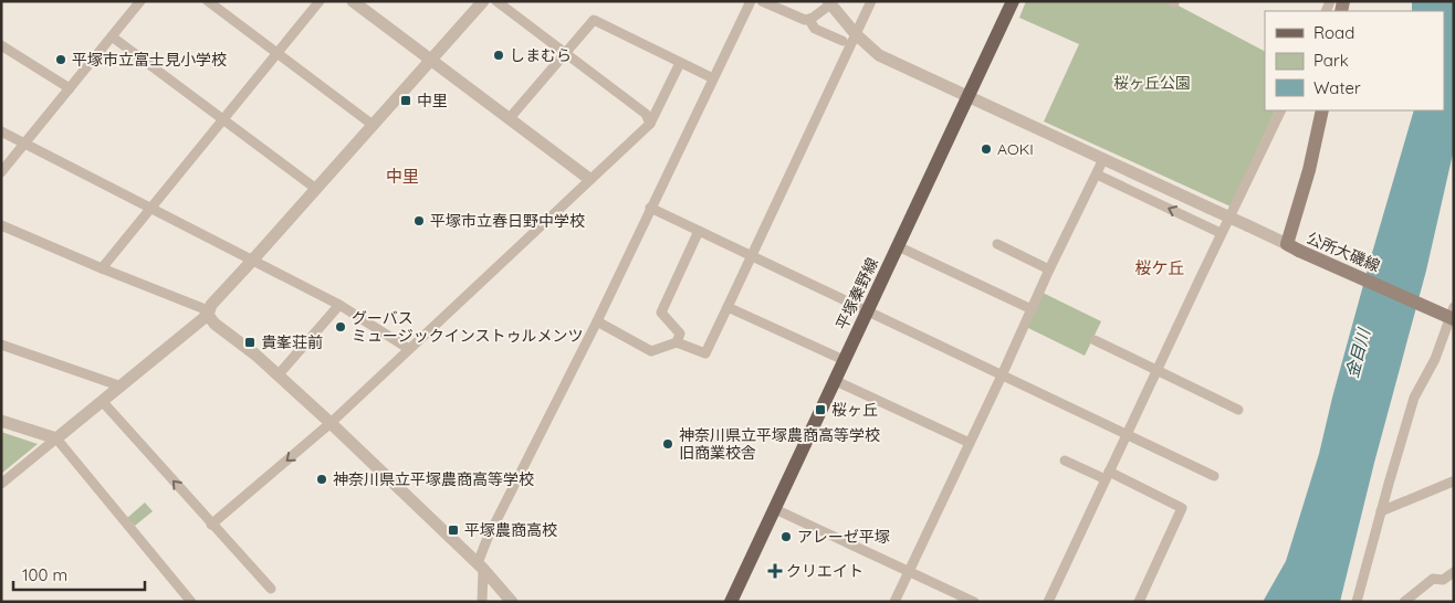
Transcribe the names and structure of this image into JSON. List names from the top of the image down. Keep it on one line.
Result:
{"streets":{"main road":["公所大磯線","平塚秦野線"]},"districts":["中里","桜ケ丘"],"water":["金目川"],"parks":["桜ヶ丘公園"],"places":{"other":["しまむら","平塚市立富士見小学校","AOKI","平塚市立春日野中学校","グーバス ミュージックインストゥルメンツ","神奈川県立平塚農商高等学校 旧商業校舎","神奈川県立平塚農商高等学校","アレーゼ平塚"],"transit":["中里","貴峯荘前","桜ヶ丘","平塚農商高校"],"health":["クリエイト"]},"legend":["Road","Park","Water"],"scale_bar":"100 m"}
